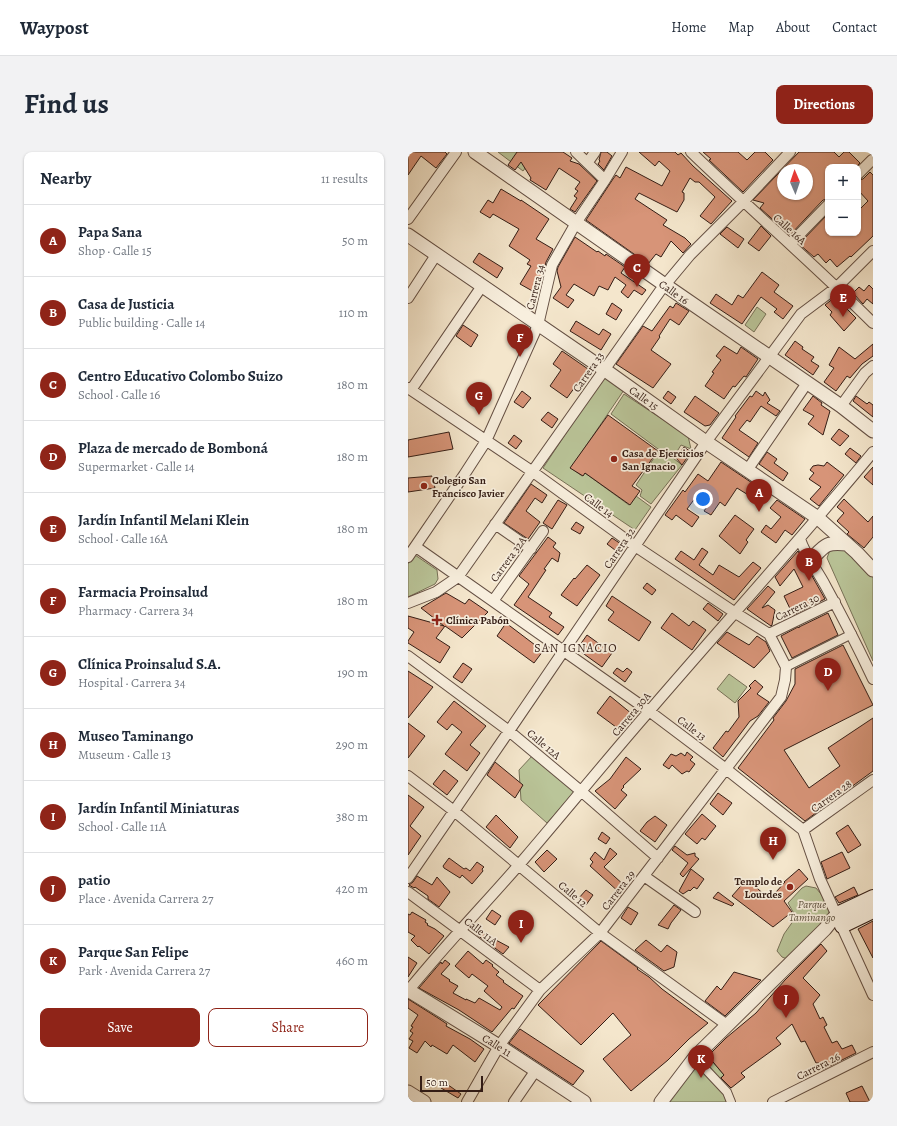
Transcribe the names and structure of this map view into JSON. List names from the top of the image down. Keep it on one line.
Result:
{"streets":{"street":["Calle 16A","Carrera 34","Calle 16","Carrera 33","Calle 15","Calle 14","Carrera 32","Carrera 32A","Carrera 30","Carrera 30A","Calle 13","Calle 12A","Carrera 28","Carrera 29","Calle 12","Calle 11A","Calle 11","Carrera 26"]},"crossings":[["Calle 16A","Carrera 33"],["Calle 16A","Carrera 32"],["Carrera 34","Calle 16"],["Carrera 34","Calle 15"],["Carrera 34","Calle 14"],["Carrera 34","Calle 13"],["Calle 16","Carrera 33"],["Calle 16","Carrera 32"],["Carrera 33","Calle 15"],["Carrera 33","Calle 14"],["Carrera 33","Calle 13"],["Calle 15","Carrera 32"],["Calle 15","Carrera 30A"],["Calle 14","Carrera 32"],["Calle 14","Carrera 30"],["Calle 14","Carrera 30A"],["Carrera 32","Calle 13"],["Carrera 32","Calle 12A"],["Carrera 32","Calle 12"],["Carrera 32A","Calle 13"],["Carrera 30A","Calle 13"],["Carrera 30A","Calle 12A"],["Carrera 30A","Calle 12"],["Carrera 30A","Calle 11A"],["Carrera 30A","Calle 11"],["Calle 13","Carrera 28"],["Calle 13","Carrera 29"],["Calle 12A","Carrera 29"],["Carrera 29","Calle 12"],["Carrera 29","Calle 11A"],["Carrera 29","Calle 11"]],"districts":["SAN IGNACIO"],"parks":["Parque Taminango"],"places":{"other":["Casa de Ejercicios San Ignacio","Colegio San Francisco Javier","Templo de Lourdes"],"health":["Clínica Pabón"]},"scale_bar":"50 m","north":"top","page":{"header":"Waypost","nav":["Home","Map","About","Contact"],"title":"Find us","buttons":["Directions",["Save","Share"]],"heading":["Nearby","11 results"],"map_buttons":["+","−"],"list":[{"mark":"A","name":"Papa Sana","note":"Shop · Calle 15","value":"50 m"},{"mark":"B","name":"Casa de Justicia","note":"Public building · Calle 14","value":"110 m"},{"mark":"C","name":"Centro Educativo Colombo Suizo","note":"School · Calle 16","value":"180 m"},{"mark":"D","name":"Plaza de mercado de Bomboná","note":"Supermarket · Calle 14","value":"180 m"},{"mark":"E","name":"Jardín Infantil Melani Klein","note":"School · Calle 16A","value":"180 m"},{"mark":"F","name":"Farmacia Proinsalud","note":"Pharmacy · Carrera 34","value":"180 m"},{"mark":"G","name":"Clínica Proinsalud S.A.","note":"Hospital · Carrera 34","value":"190 m"},{"mark":"H","name":"Museo Taminango","note":"Museum · Calle 13","value":"290 m"},{"mark":"I","name":"Jardín Infantil Miniaturas","note":"School · Calle 11A","value":"380 m"},{"mark":"J","name":"patio","note":"Place · Avenida Carrera 27","value":"420 m"},{"mark":"K","name":"Parque San Felipe","note":"Park · Avenida Carrera 27","value":"460 m"}],"pins":["C","E","F","G","A","B","D","H","I","J","K"],"scale":"50 m"}}
